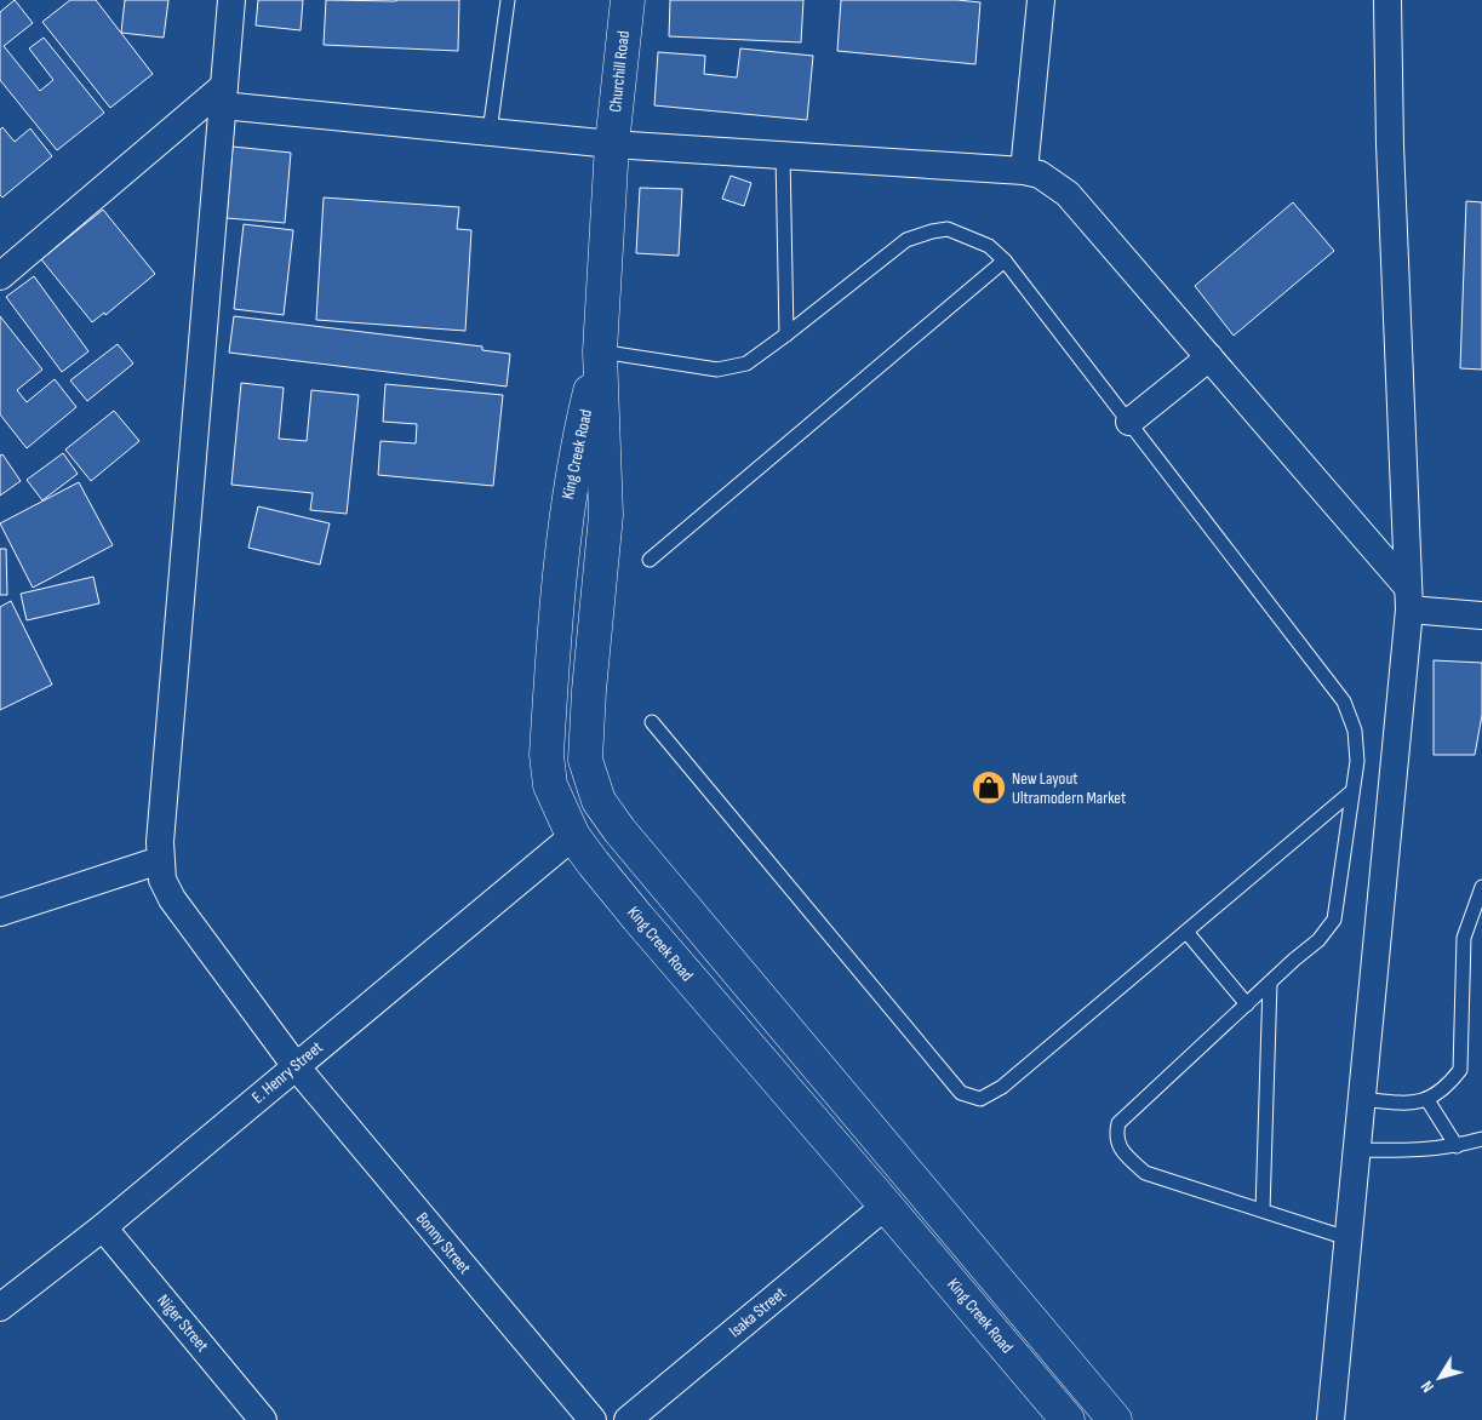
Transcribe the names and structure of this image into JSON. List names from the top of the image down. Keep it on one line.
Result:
{"streets":{"street":["Churchill Road","King Creek Road","E. Henry Street","Bonny Street","Isaka Street","Niger Street"]},"crossings":[["Churchill Road","King Creek Road"],["King Creek Road","E. Henry Street"],["King Creek Road","Isaka Street"],["E. Henry Street","Bonny Street"],["E. Henry Street","Niger Street"]],"places":{"shop":["New Layout Ultramodern Market"]},"north":"bottom left"}
